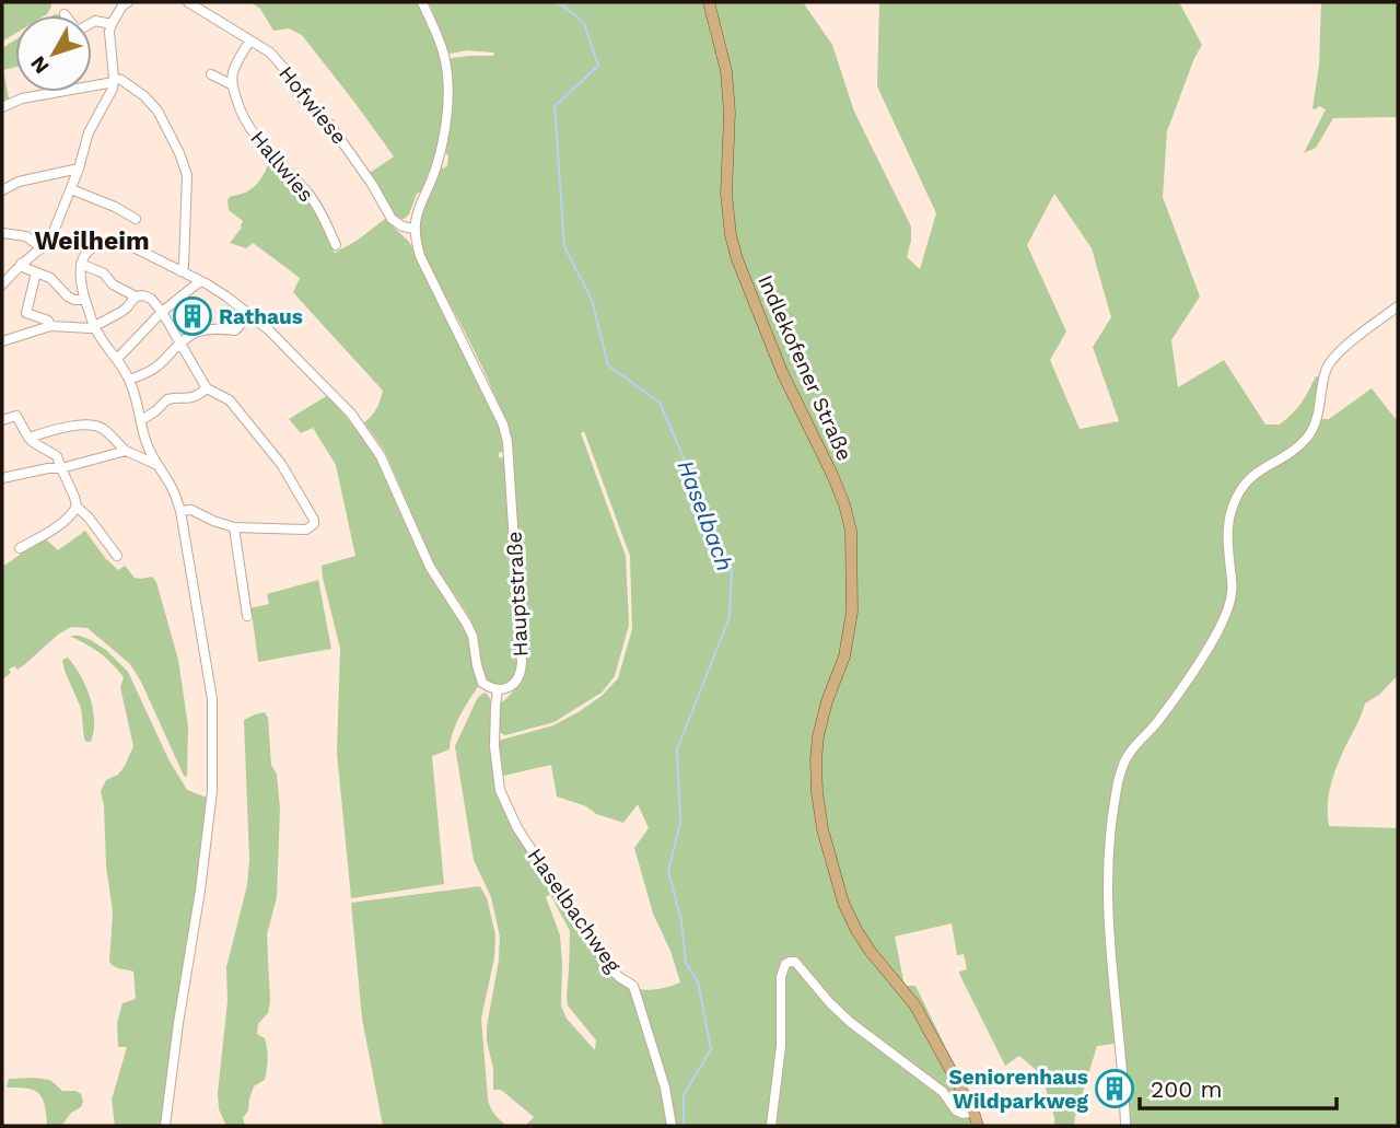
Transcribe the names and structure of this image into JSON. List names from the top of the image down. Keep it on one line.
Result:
{"streets":{"main road":["Indlekofener Straße"],"street":["Hofwiese","Hallwies","Hauptstraße","Haselbachweg"]},"crossings":[["Hofwiese","Hauptstraße"],["Hauptstraße","Haselbachweg"]],"districts":["Weilheim"],"water":["Haselbach"],"places":{"building":["Rathaus","Seniorenhaus Wildparkweg"]},"scale_bar":"200 m","north":"bottom left"}
